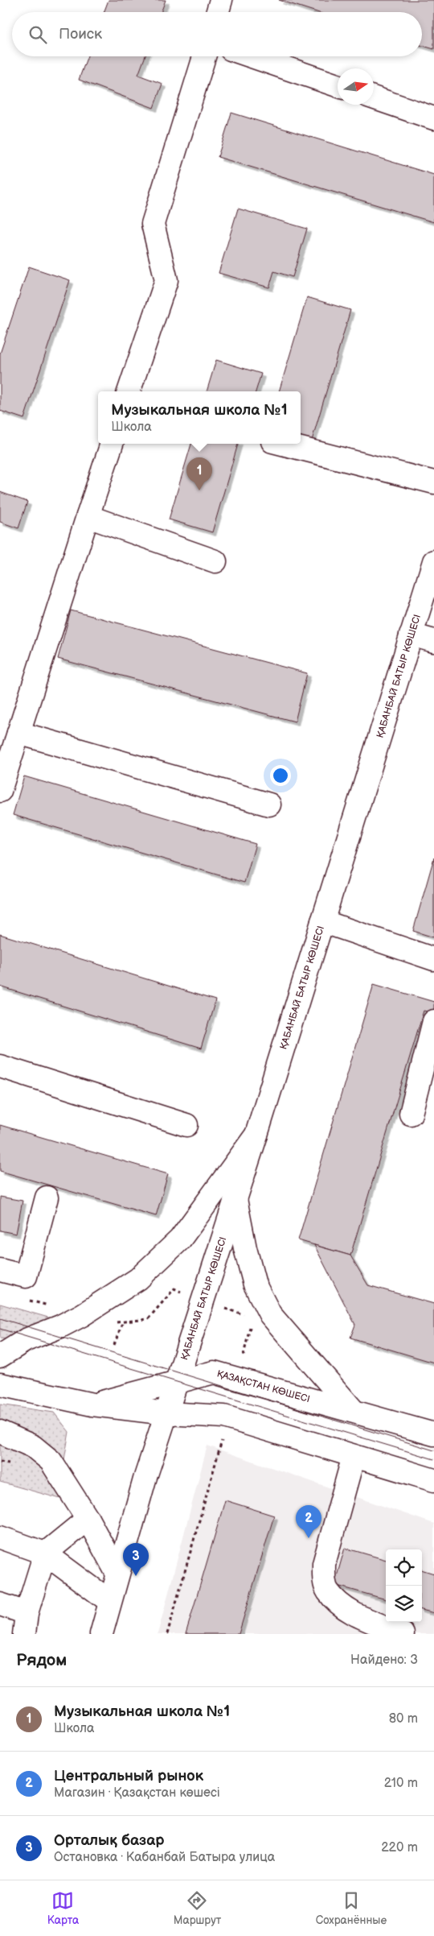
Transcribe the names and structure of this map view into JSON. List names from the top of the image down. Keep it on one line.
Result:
{"streets":{"main road":["ҚАБАНБАЙ БАТЫР КӨШЕСІ","ҚАЗАҚСТАН КӨШЕСІ"]},"crossings":[["ҚАБАНБАЙ БАТЫР КӨШЕСІ","ҚАЗАҚСТАН КӨШЕСІ"]],"north":"right","page":{"search":"Поиск","popup":["Музыкальная школа №1","Школа"],"pins":["1","2","3"],"heading":["Рядом","Найдено: 3"],"list":[{"mark":"1","name":"Музыкальная школа №1","note":"Школа","value":"80 m"},{"mark":"2","name":"Центральный рынок","note":"Магазин · Қазақстан көшесі","value":"210 m"},{"mark":"3","name":"Орталық базар","note":"Остановка · Кабанбай Батыра улица","value":"220 m"}],"nav":["Карта","Маршрут","Сохранённые"]}}
